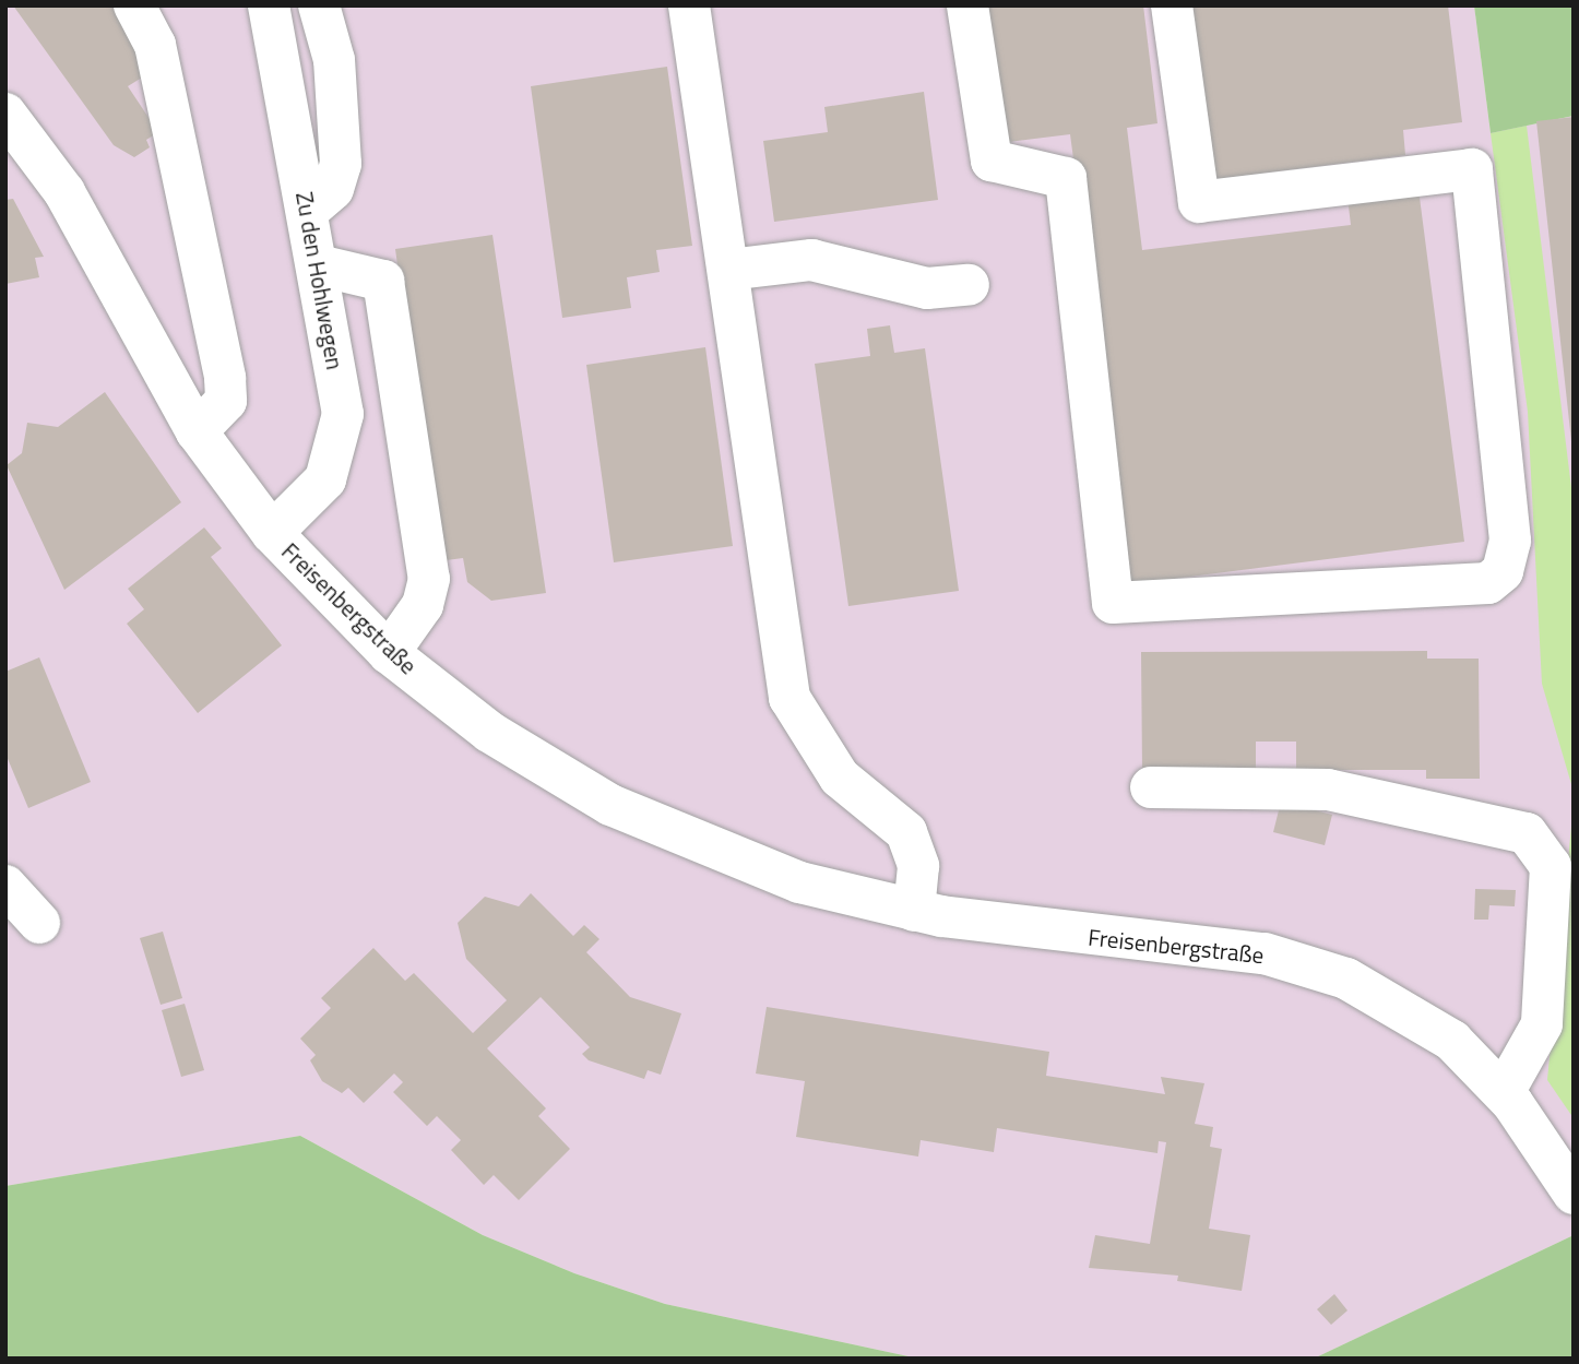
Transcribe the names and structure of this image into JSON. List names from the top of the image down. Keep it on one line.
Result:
{"streets":{"street":["Zu den Hohlwegen","Freisenbergstraße"]},"crossings":[["Zu den Hohlwegen","Freisenbergstraße"]]}
